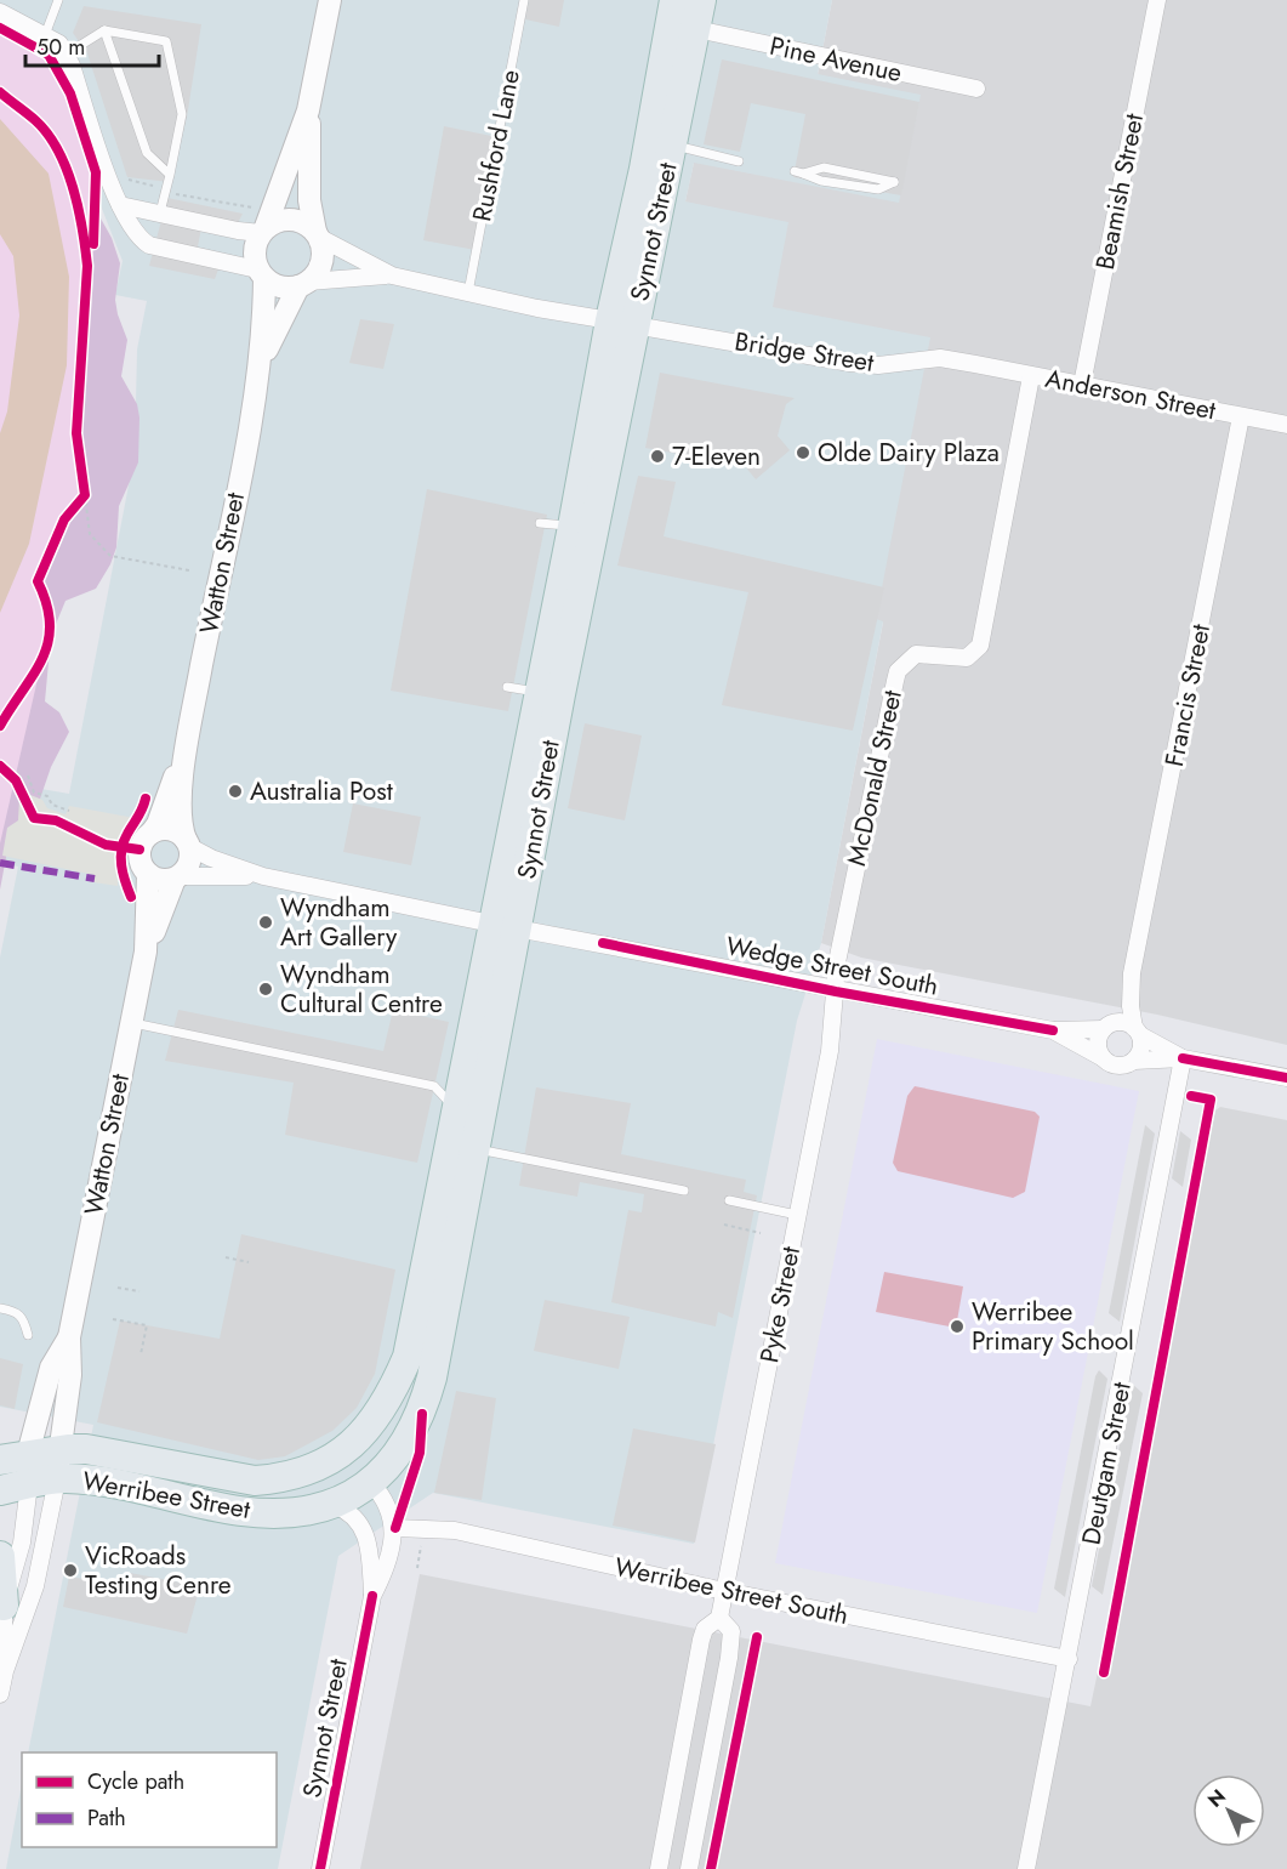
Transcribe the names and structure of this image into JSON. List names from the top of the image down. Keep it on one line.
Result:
{"streets":{"highway":["Synnot Street","Werribee Street"],"street":["Pine Avenue","Beamish Street","Bridge Street","Anderson Street","Watton Street","Francis Street","McDonald Street","Wedge Street South","Pyke Street","Deutgam Street","Werribee Street South"],"lane":["Rushford Lane"]},"crossings":[["Pine Avenue","Synnot Street"],["Rushford Lane","Bridge Street"],["Beamish Street","Anderson Street"],["Synnot Street","Bridge Street"],["Synnot Street","Wedge Street South"],["Synnot Street","Werribee Street"],["Synnot Street","Werribee Street South"],["Bridge Street","Anderson Street"],["Bridge Street","Watton Street"],["Anderson Street","Francis Street"],["Anderson Street","McDonald Street"],["Watton Street","Wedge Street South"],["Watton Street","Werribee Street"],["Francis Street","Wedge Street South"],["McDonald Street","Wedge Street South"],["McDonald Street","Pyke Street"],["Wedge Street South","Pyke Street"],["Pyke Street","Werribee Street South"],["Deutgam Street","Werribee Street South"]],"places":["Olde Dairy Plaza","7-Eleven","Australia Post","Wyndham Art Gallery","Wyndham Cultural Centre","Werribee Primary School","VicRoads Testing Cenre"],"legend":["Cycle path","Path"],"scale_bar":"50 m","north":"top left"}
